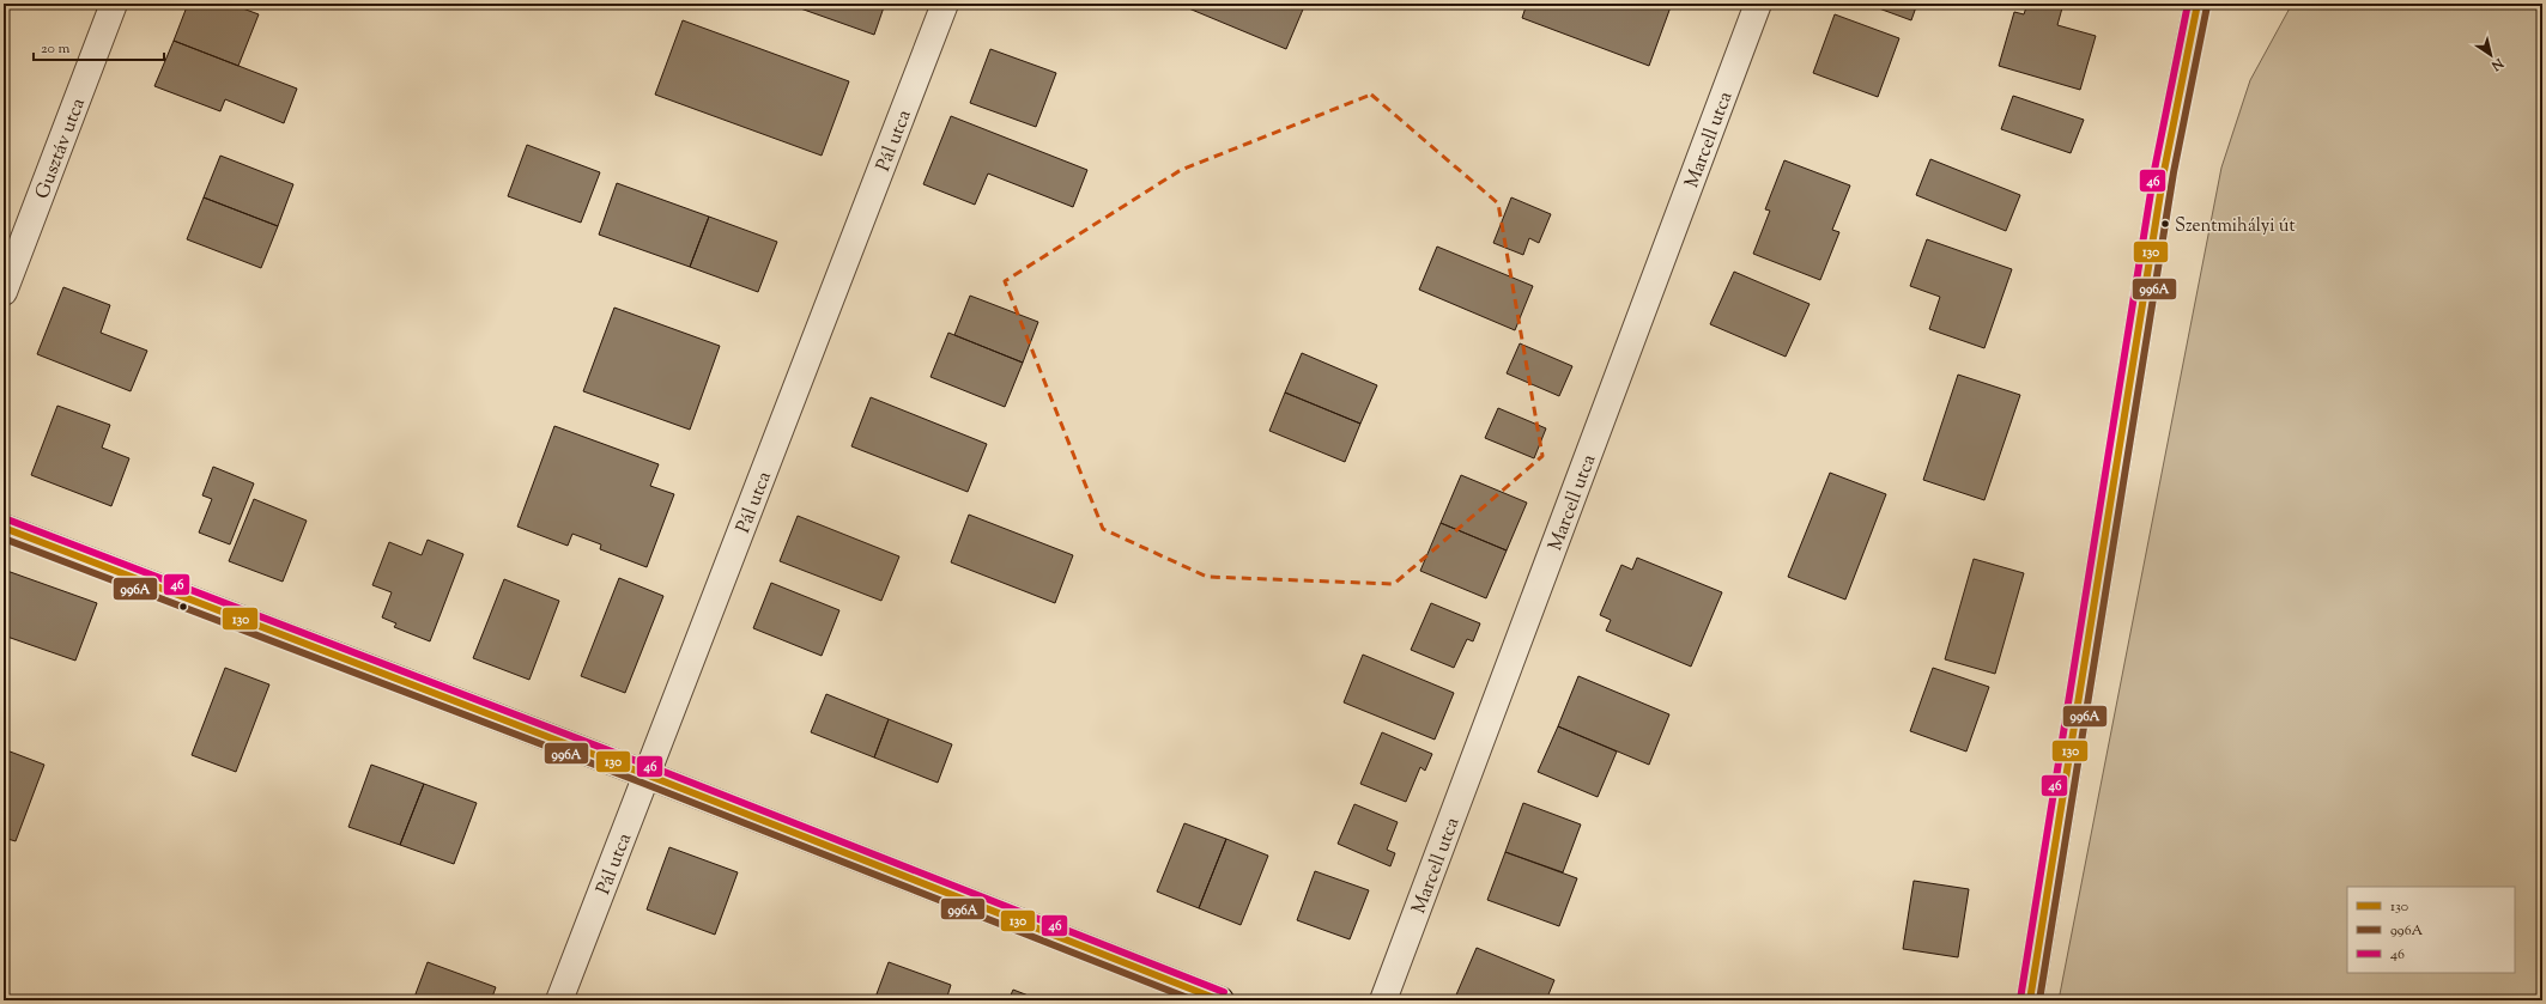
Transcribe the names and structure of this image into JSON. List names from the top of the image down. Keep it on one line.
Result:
{"streets":{"street":["Marcell utca","Pál utca","Gusztáv utca"]},"places":["Szentmihályi út"],"lines":["transit line 130","transit line 46","transit line 996A"],"legend":["130","996A","46"],"scale_bar":"20 m","north":"bottom right"}
